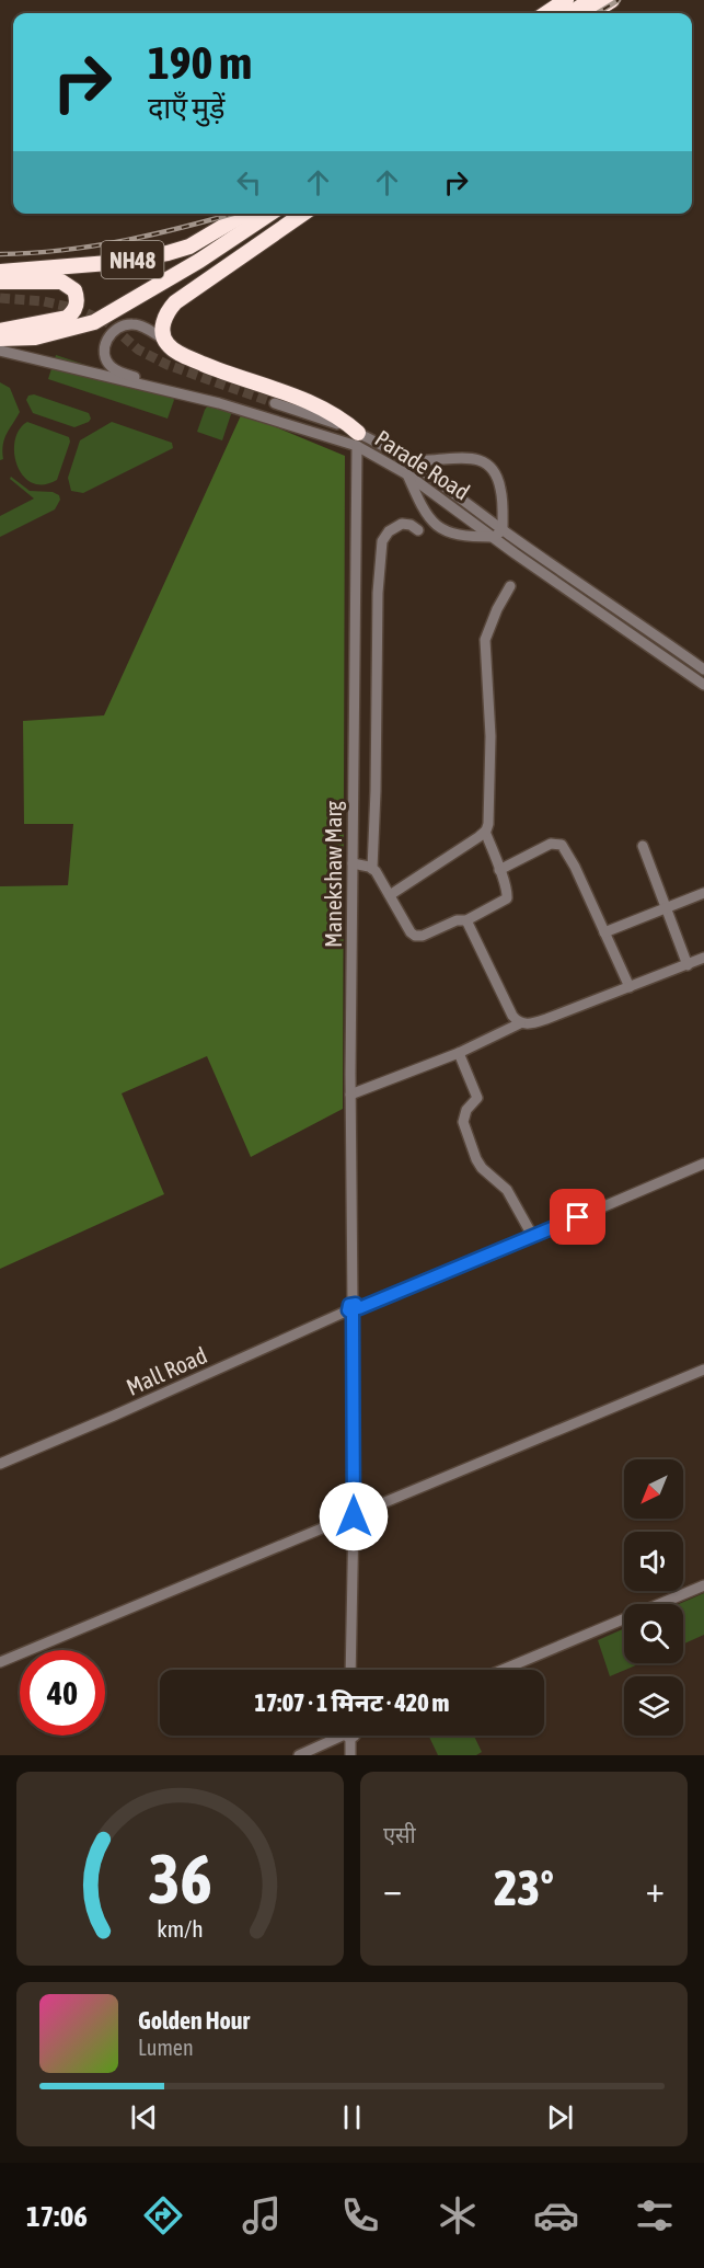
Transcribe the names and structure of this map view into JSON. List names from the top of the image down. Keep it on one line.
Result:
{"streets":{"highway":["NH48"],"street":["Parade Road","Manekshaw Marg","Mall Road"]},"crossings":[["Parade Road","Manekshaw Marg"],["Manekshaw Marg","Mall Road"]],"north":"bottom left","page":{"turn":["190 m","दाएँ मुड़ें"],"limit":"40","trip":"17:07 · 1 मिनट · 420 m","tile":"एसी","heat":["−","23°","+"],"song":["Golden Hour","Lumen"],"tabs":"17:06","gauge":["36","km/h"]}}
